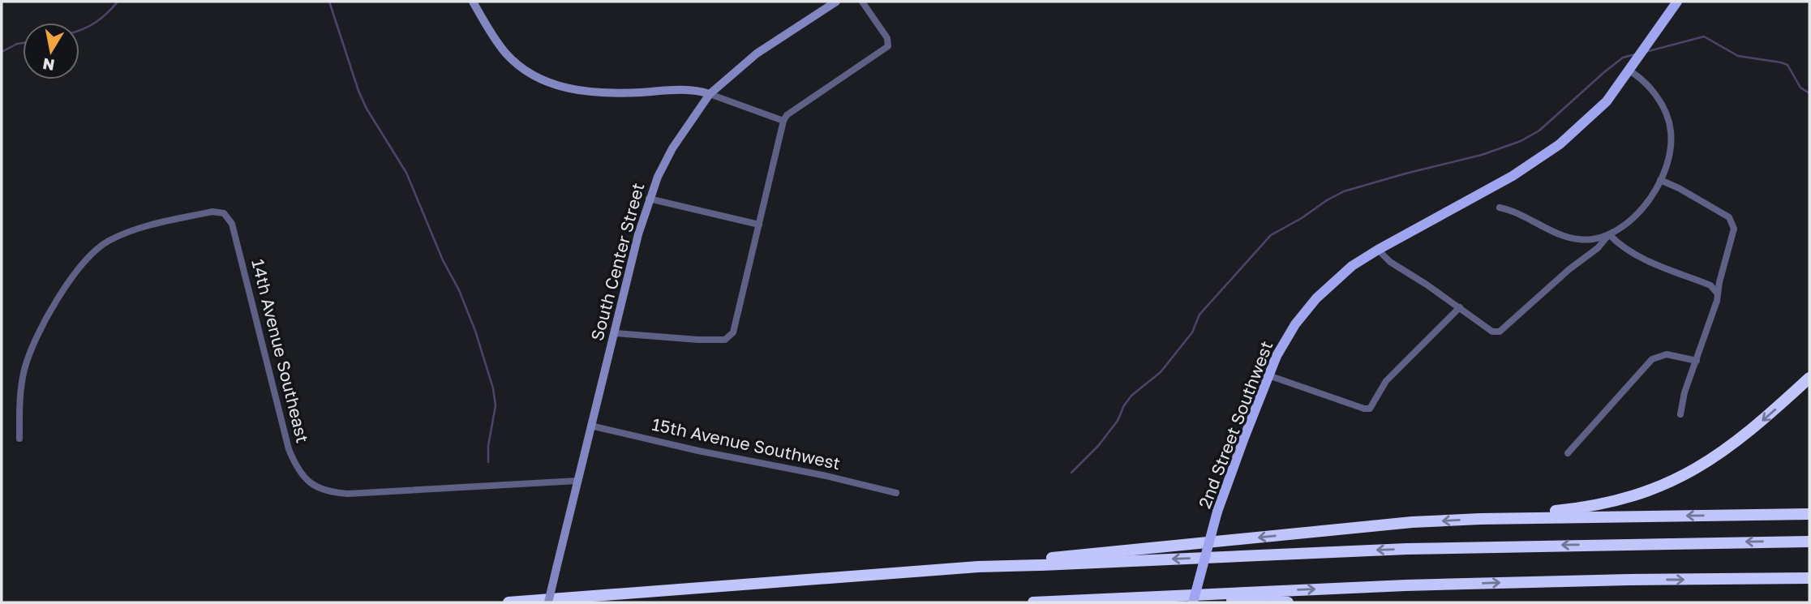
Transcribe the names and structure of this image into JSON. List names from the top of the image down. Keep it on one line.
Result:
{"streets":{"main road":["2nd Street Southwest"],"street":["South Center Street","14th Avenue Southeast","15th Avenue Southwest"]},"crossings":[["South Center Street","14th Avenue Southeast"],["South Center Street","15th Avenue Southwest"]],"north":"bottom"}
